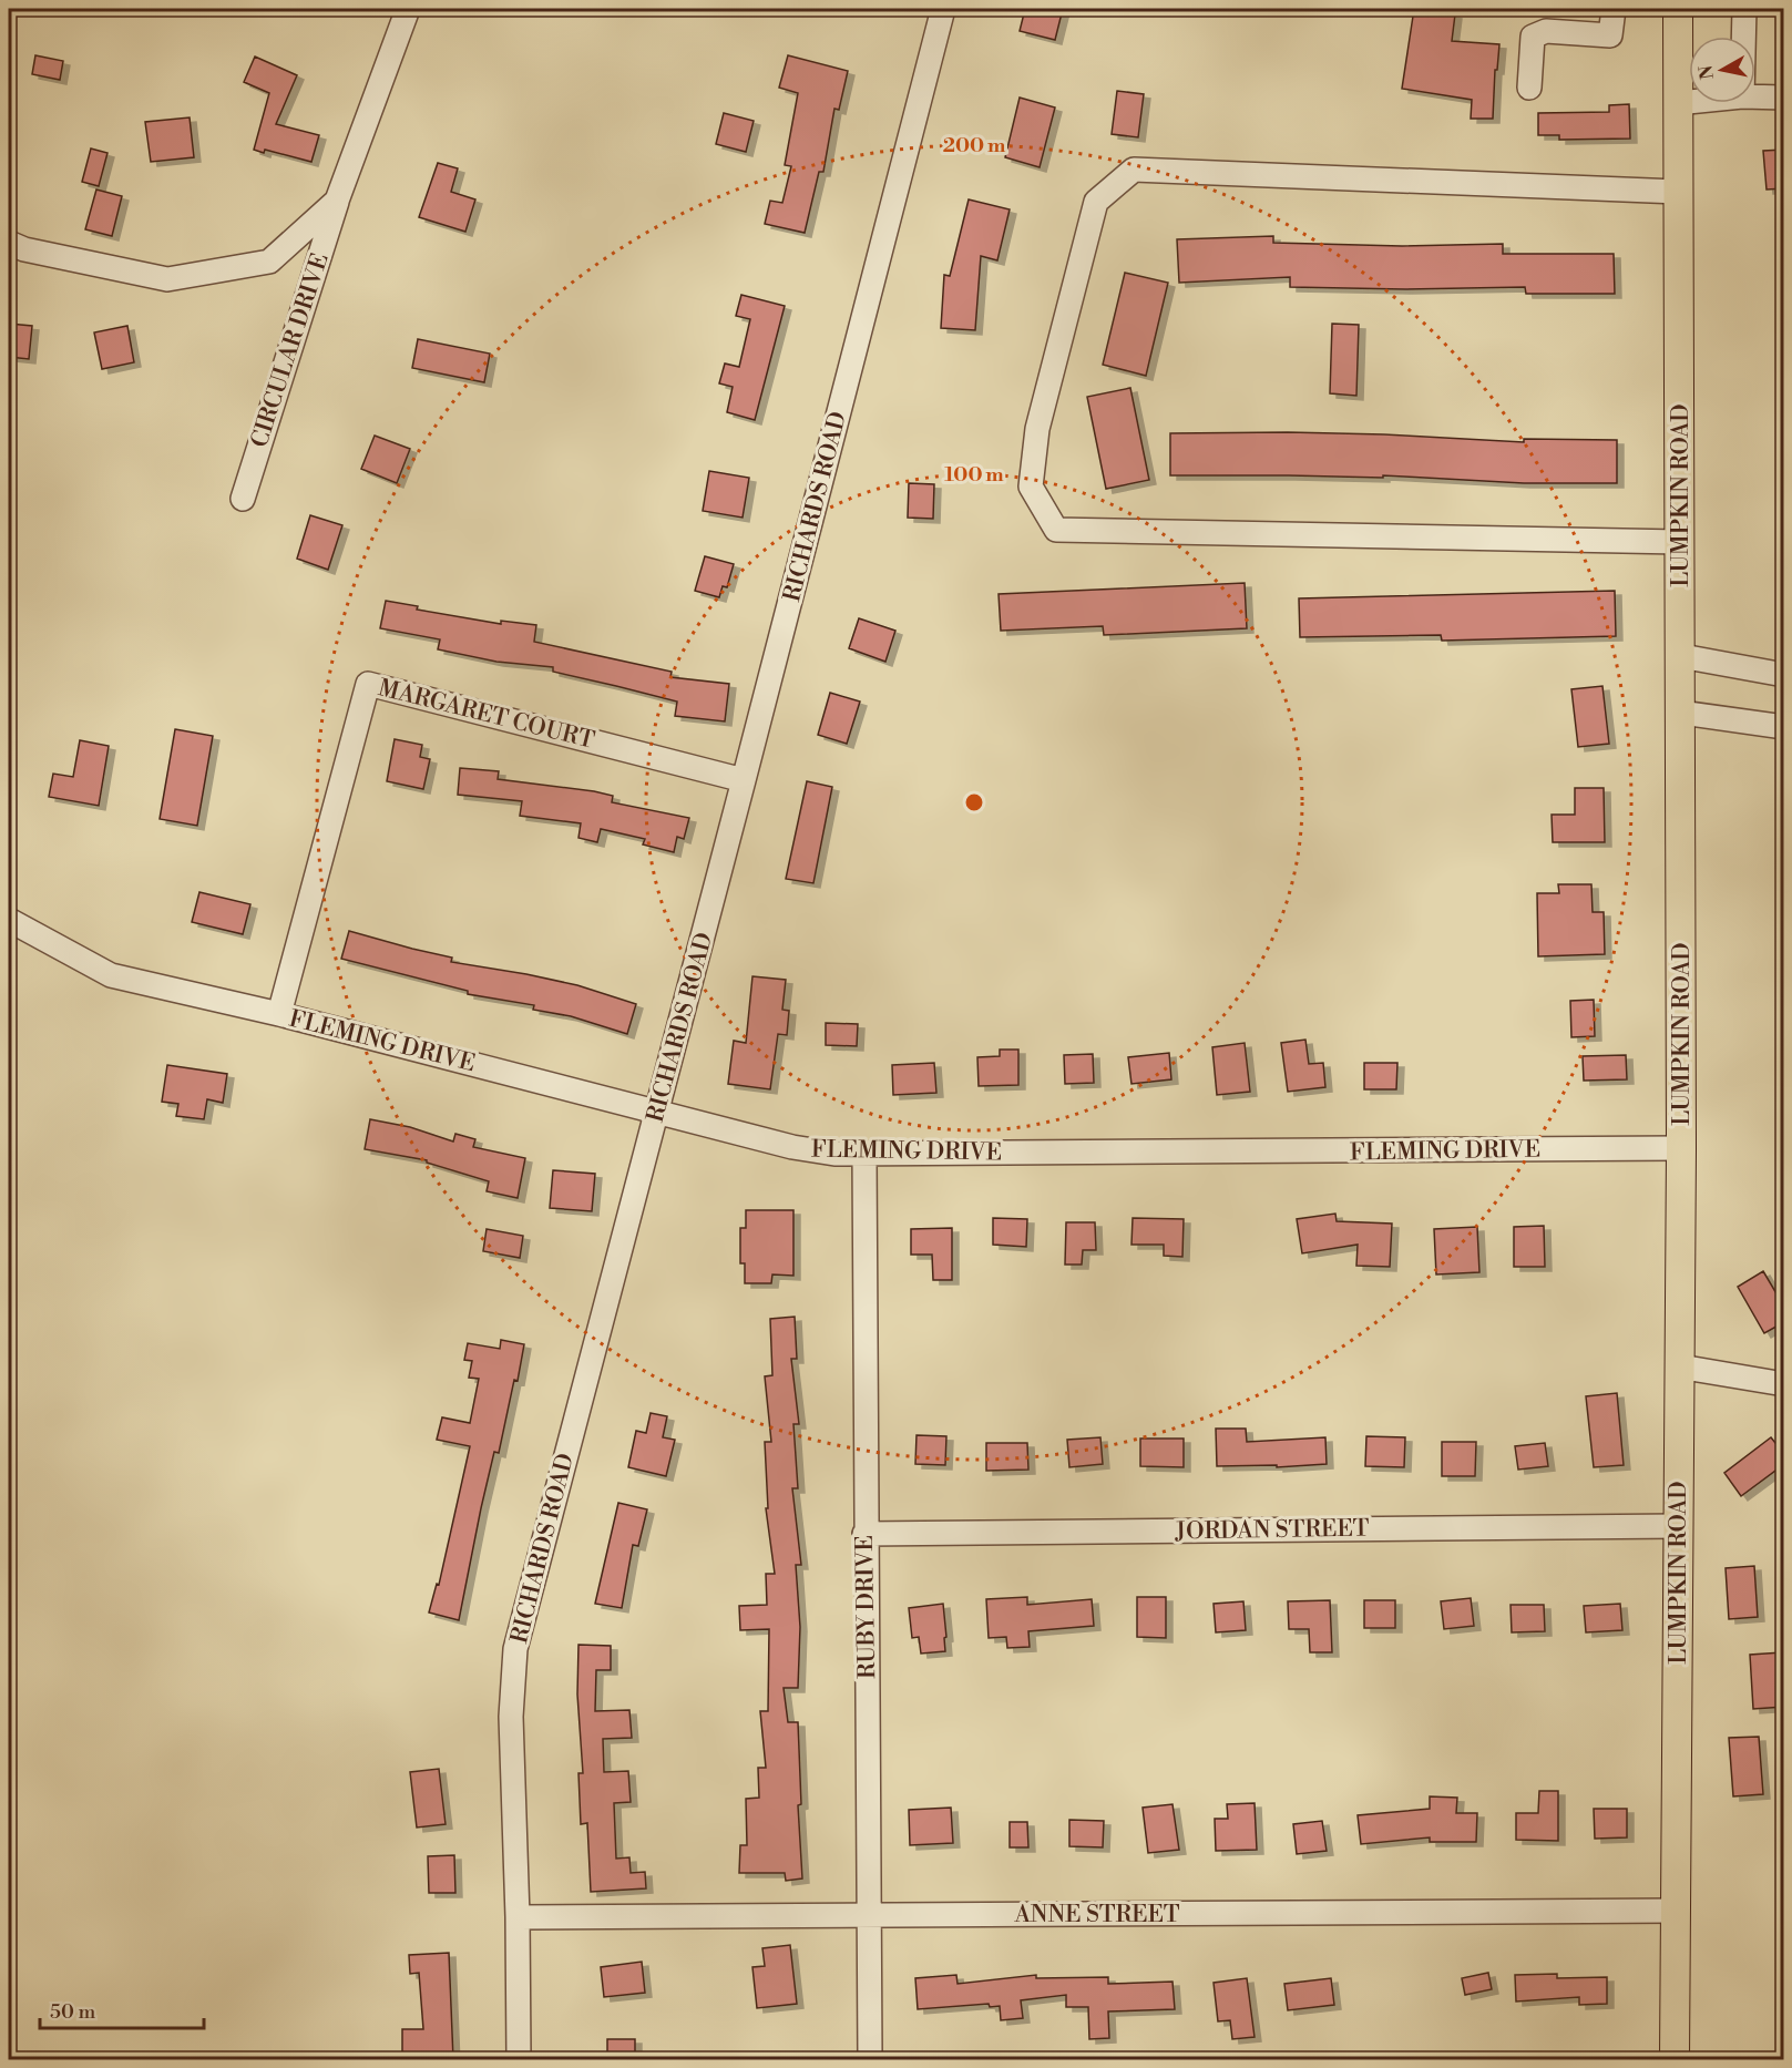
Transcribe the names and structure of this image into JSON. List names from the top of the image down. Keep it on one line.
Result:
{"streets":{"main road":["LUMPKIN ROAD"],"street":["CIRCULAR DRIVE","RICHARDS ROAD","MARGARET COURT","FLEMING DRIVE","JORDAN STREET","RUBY DRIVE","ANNE STREET"]},"crossings":[["LUMPKIN ROAD","FLEMING DRIVE"],["LUMPKIN ROAD","JORDAN STREET"],["LUMPKIN ROAD","ANNE STREET"],["RICHARDS ROAD","MARGARET COURT"],["RICHARDS ROAD","FLEMING DRIVE"],["RICHARDS ROAD","ANNE STREET"],["MARGARET COURT","FLEMING DRIVE"],["FLEMING DRIVE","RUBY DRIVE"],["JORDAN STREET","RUBY DRIVE"],["RUBY DRIVE","ANNE STREET"]],"scale_bar":"50 m","north":"left","rings":["200 m","100 m"]}
